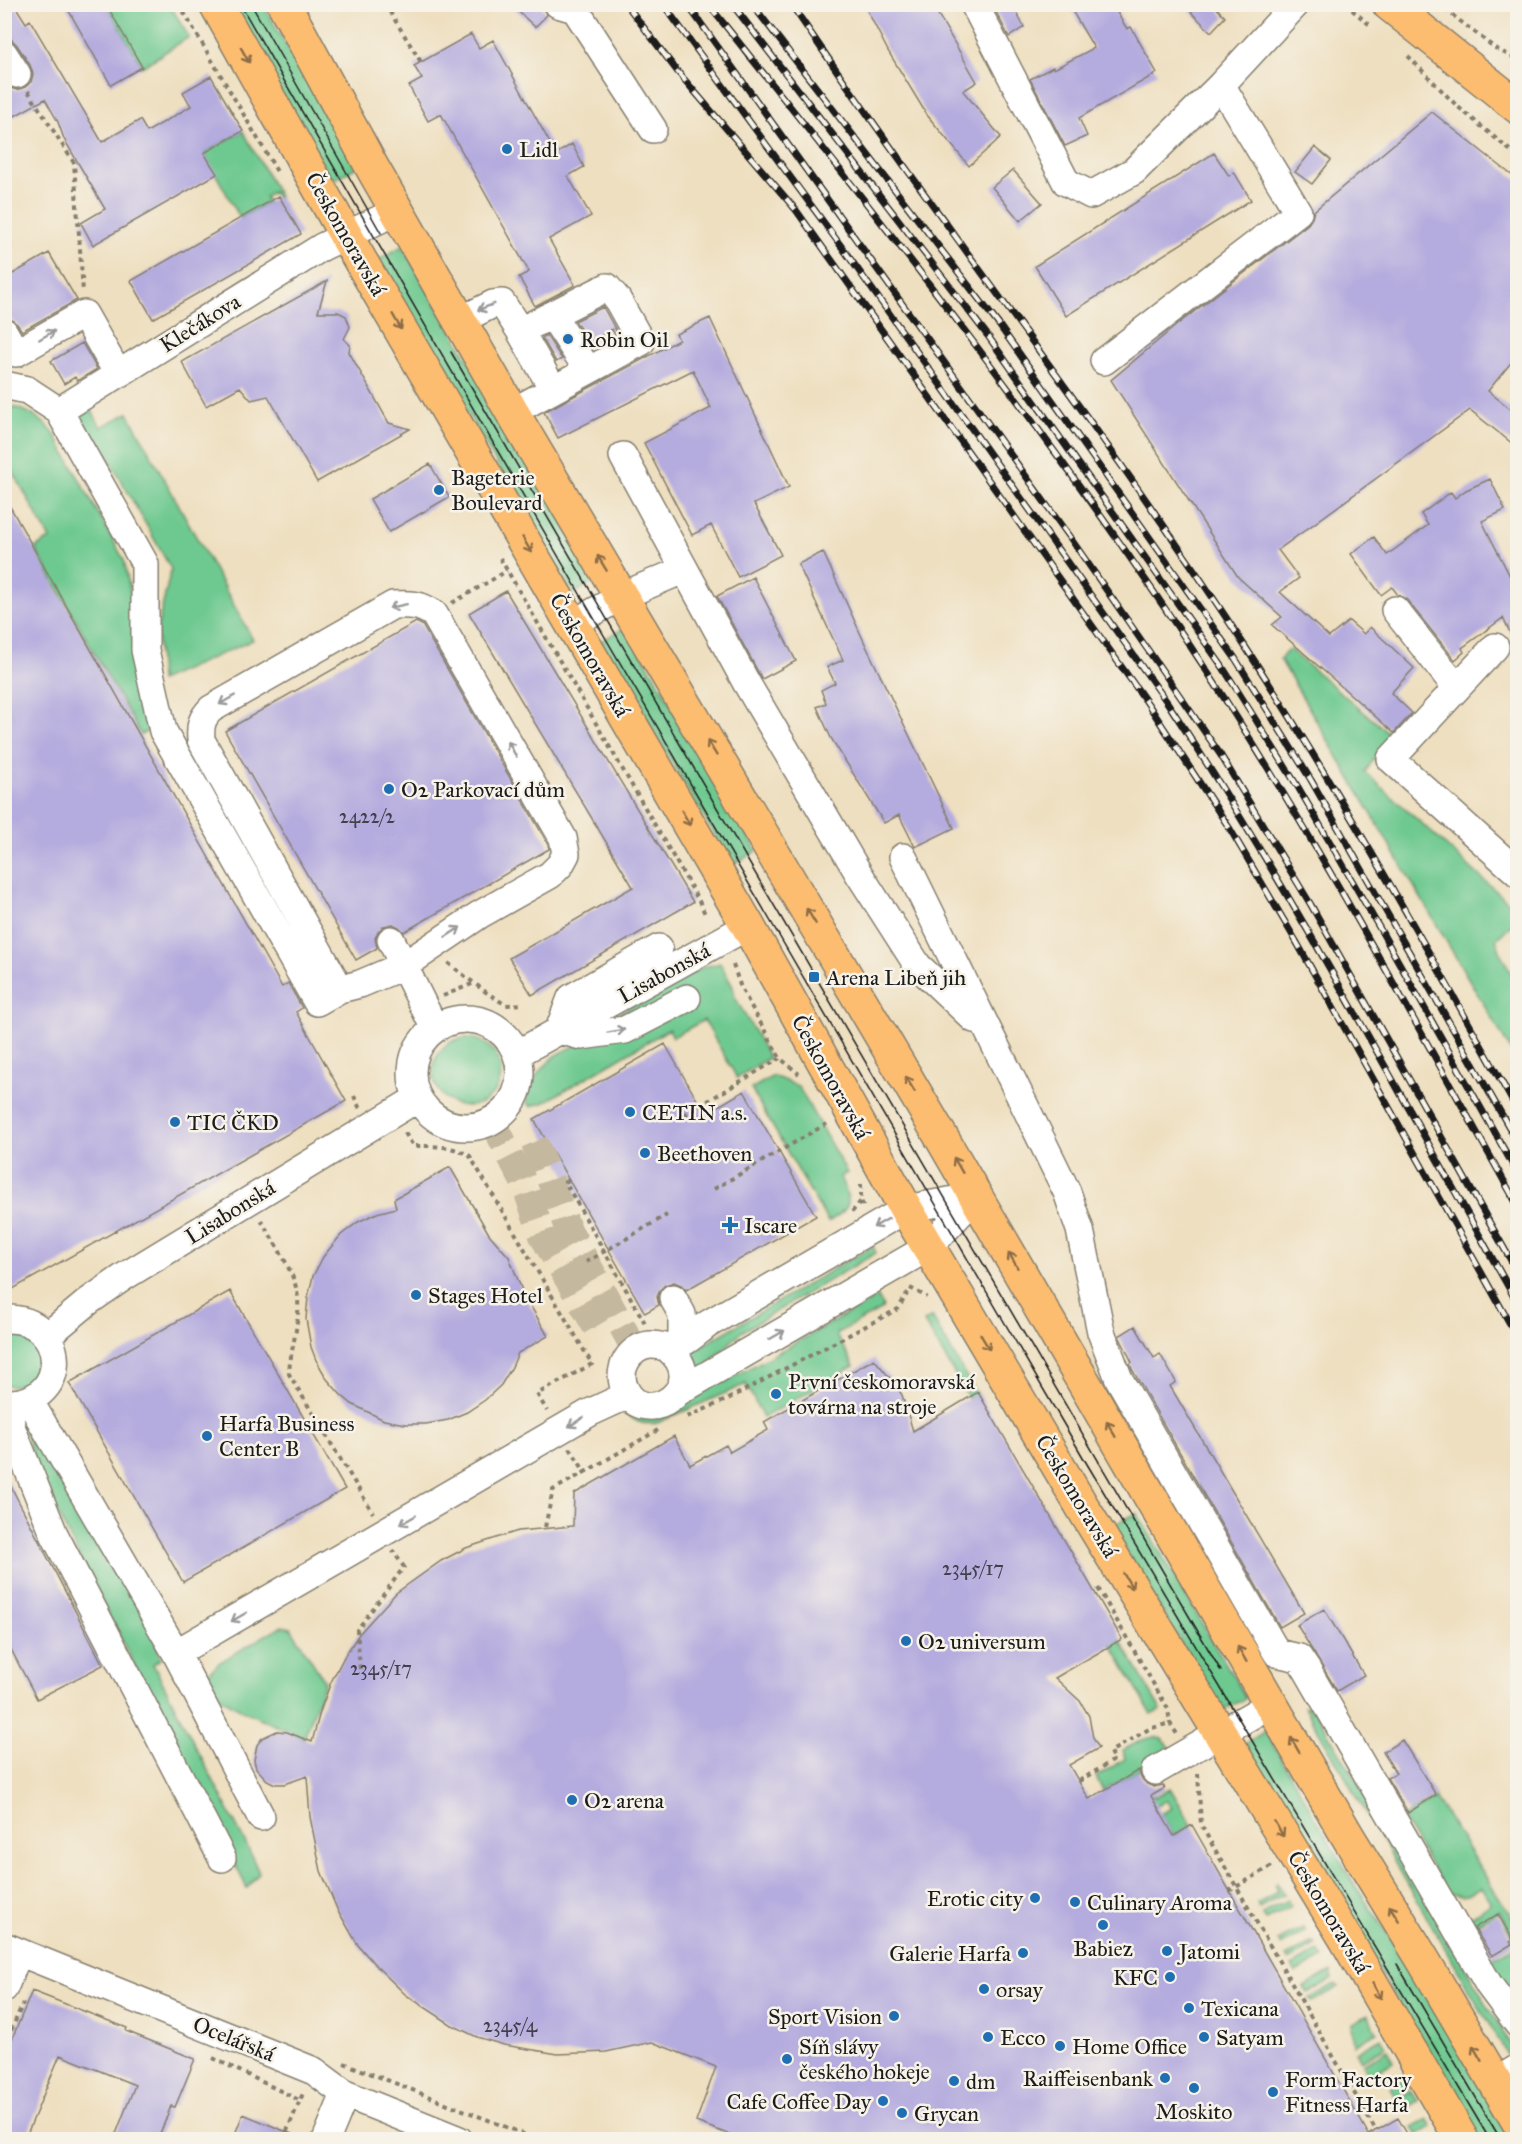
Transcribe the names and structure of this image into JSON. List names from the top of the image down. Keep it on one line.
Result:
{"streets":{"main road":["Českomoravská"],"street":["Klečákova","Lisabonská","Ocelářská"]},"crossings":[["Českomoravská","Klečákova"],["Českomoravská","Lisabonská"]],"places":{"other":["Lidl","Robin Oil","Bageterie Boulevard","O2 Parkovací dům","CETIN a.s.","TIC ČKD","Beethoven","Stages Hotel","První českomoravská továrna na stroje","Harfa Business Center B","O2 universum","O2 arena","Erotic city","Culinary Aroma","Babiez","Jatomi","Galerie Harfa","KFC","orsay","Texicana","Sport Vision","Ecco","Satyam","Home Office","Síň slávy českého hokeje","Raiffeisenbank","dm","Moskito","Form Factory Fitness Harfa","Cafe Coffee Day","Grycan"],"transit":["Arena Libeň jih"],"health":["Iscare"]},"house_numbers":["2422/2","2345/17","2345/17","2345/4"]}
